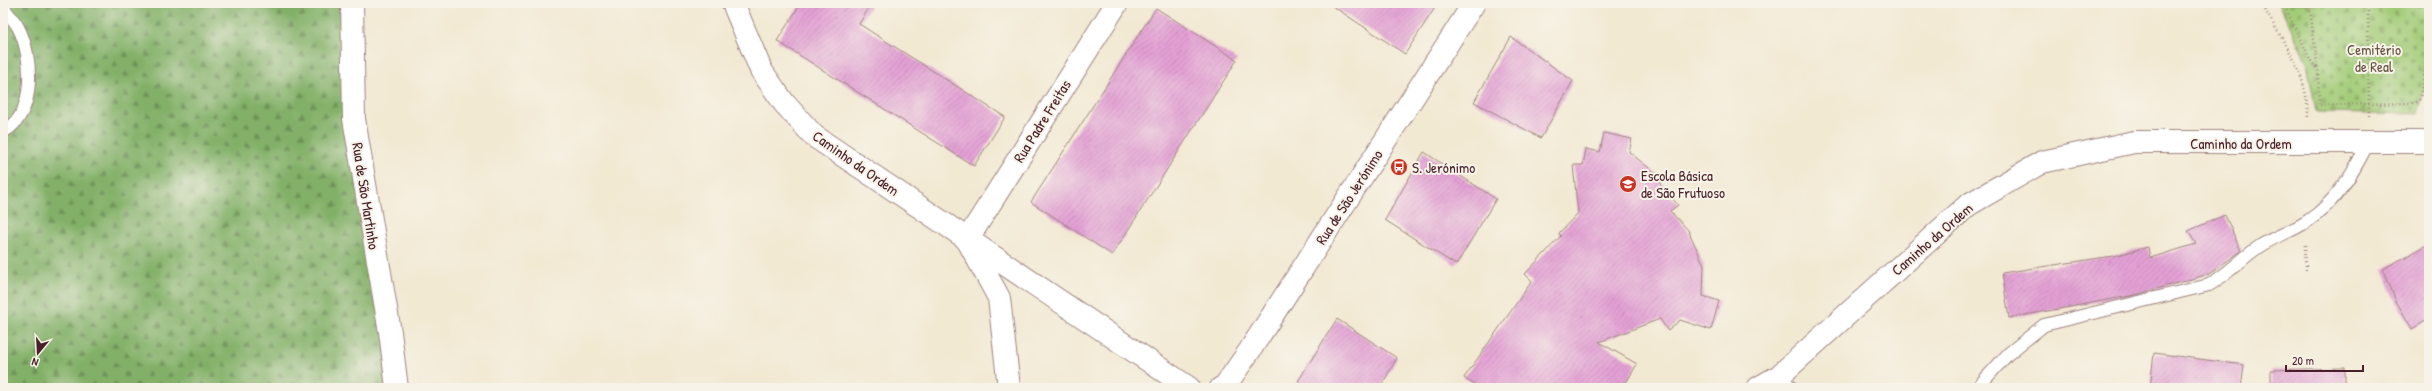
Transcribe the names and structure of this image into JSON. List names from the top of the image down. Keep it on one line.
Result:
{"streets":{"street":["Rua Padre Freitas","Caminho da Ordem","Rua de São Martinho","Rua de São Jerónimo"]},"crossings":[["Rua Padre Freitas","Caminho da Ordem"]],"parks":["Cemitério de Real"],"places":{"bus stop":["S. Jerónimo"],"school or university":["Escola Básica de São Frutuoso"]},"scale_bar":"20 m","north":"bottom"}
